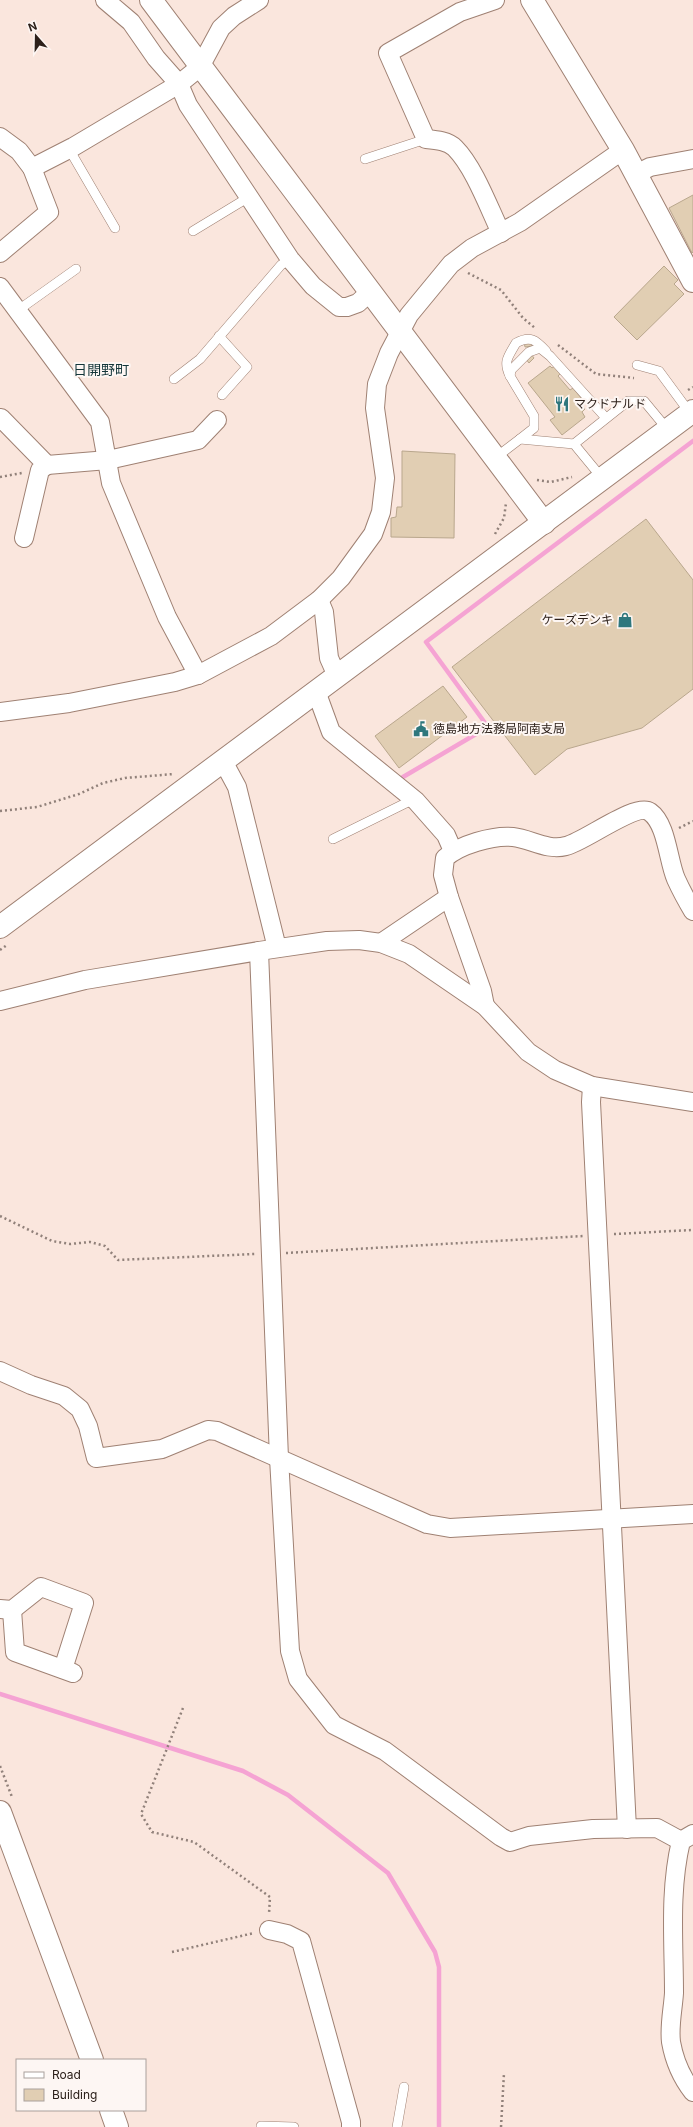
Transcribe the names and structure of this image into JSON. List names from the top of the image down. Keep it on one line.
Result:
{"districts":["日開野町"],"places":{"restaurant":["マクドナルド"],"shop":["ケーズデンキ"],"public building":["徳島地方法務局阿南支局"]},"legend":["Road","Building"],"north":"top"}
